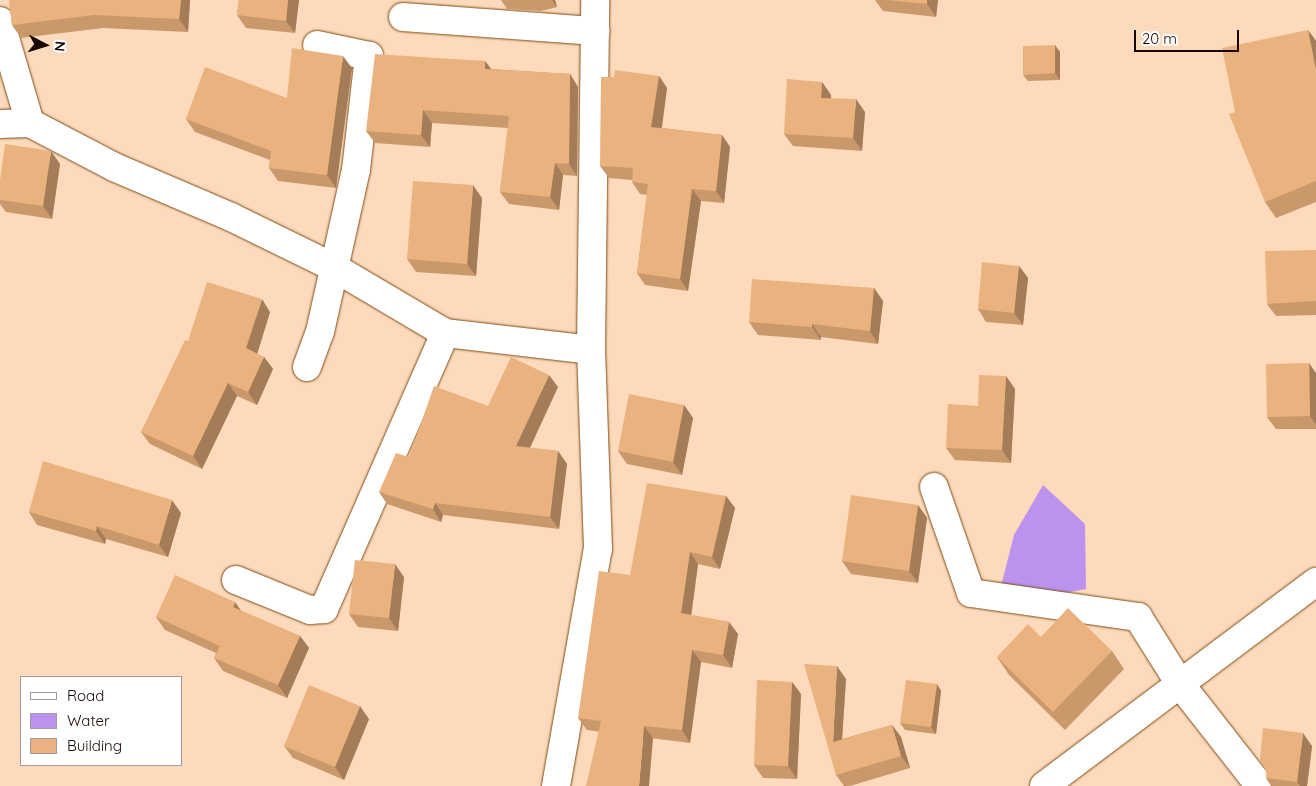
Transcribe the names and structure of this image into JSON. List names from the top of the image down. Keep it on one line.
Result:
{"legend":["Road","Water","Building"],"scale_bar":"20 m","north":"right"}
